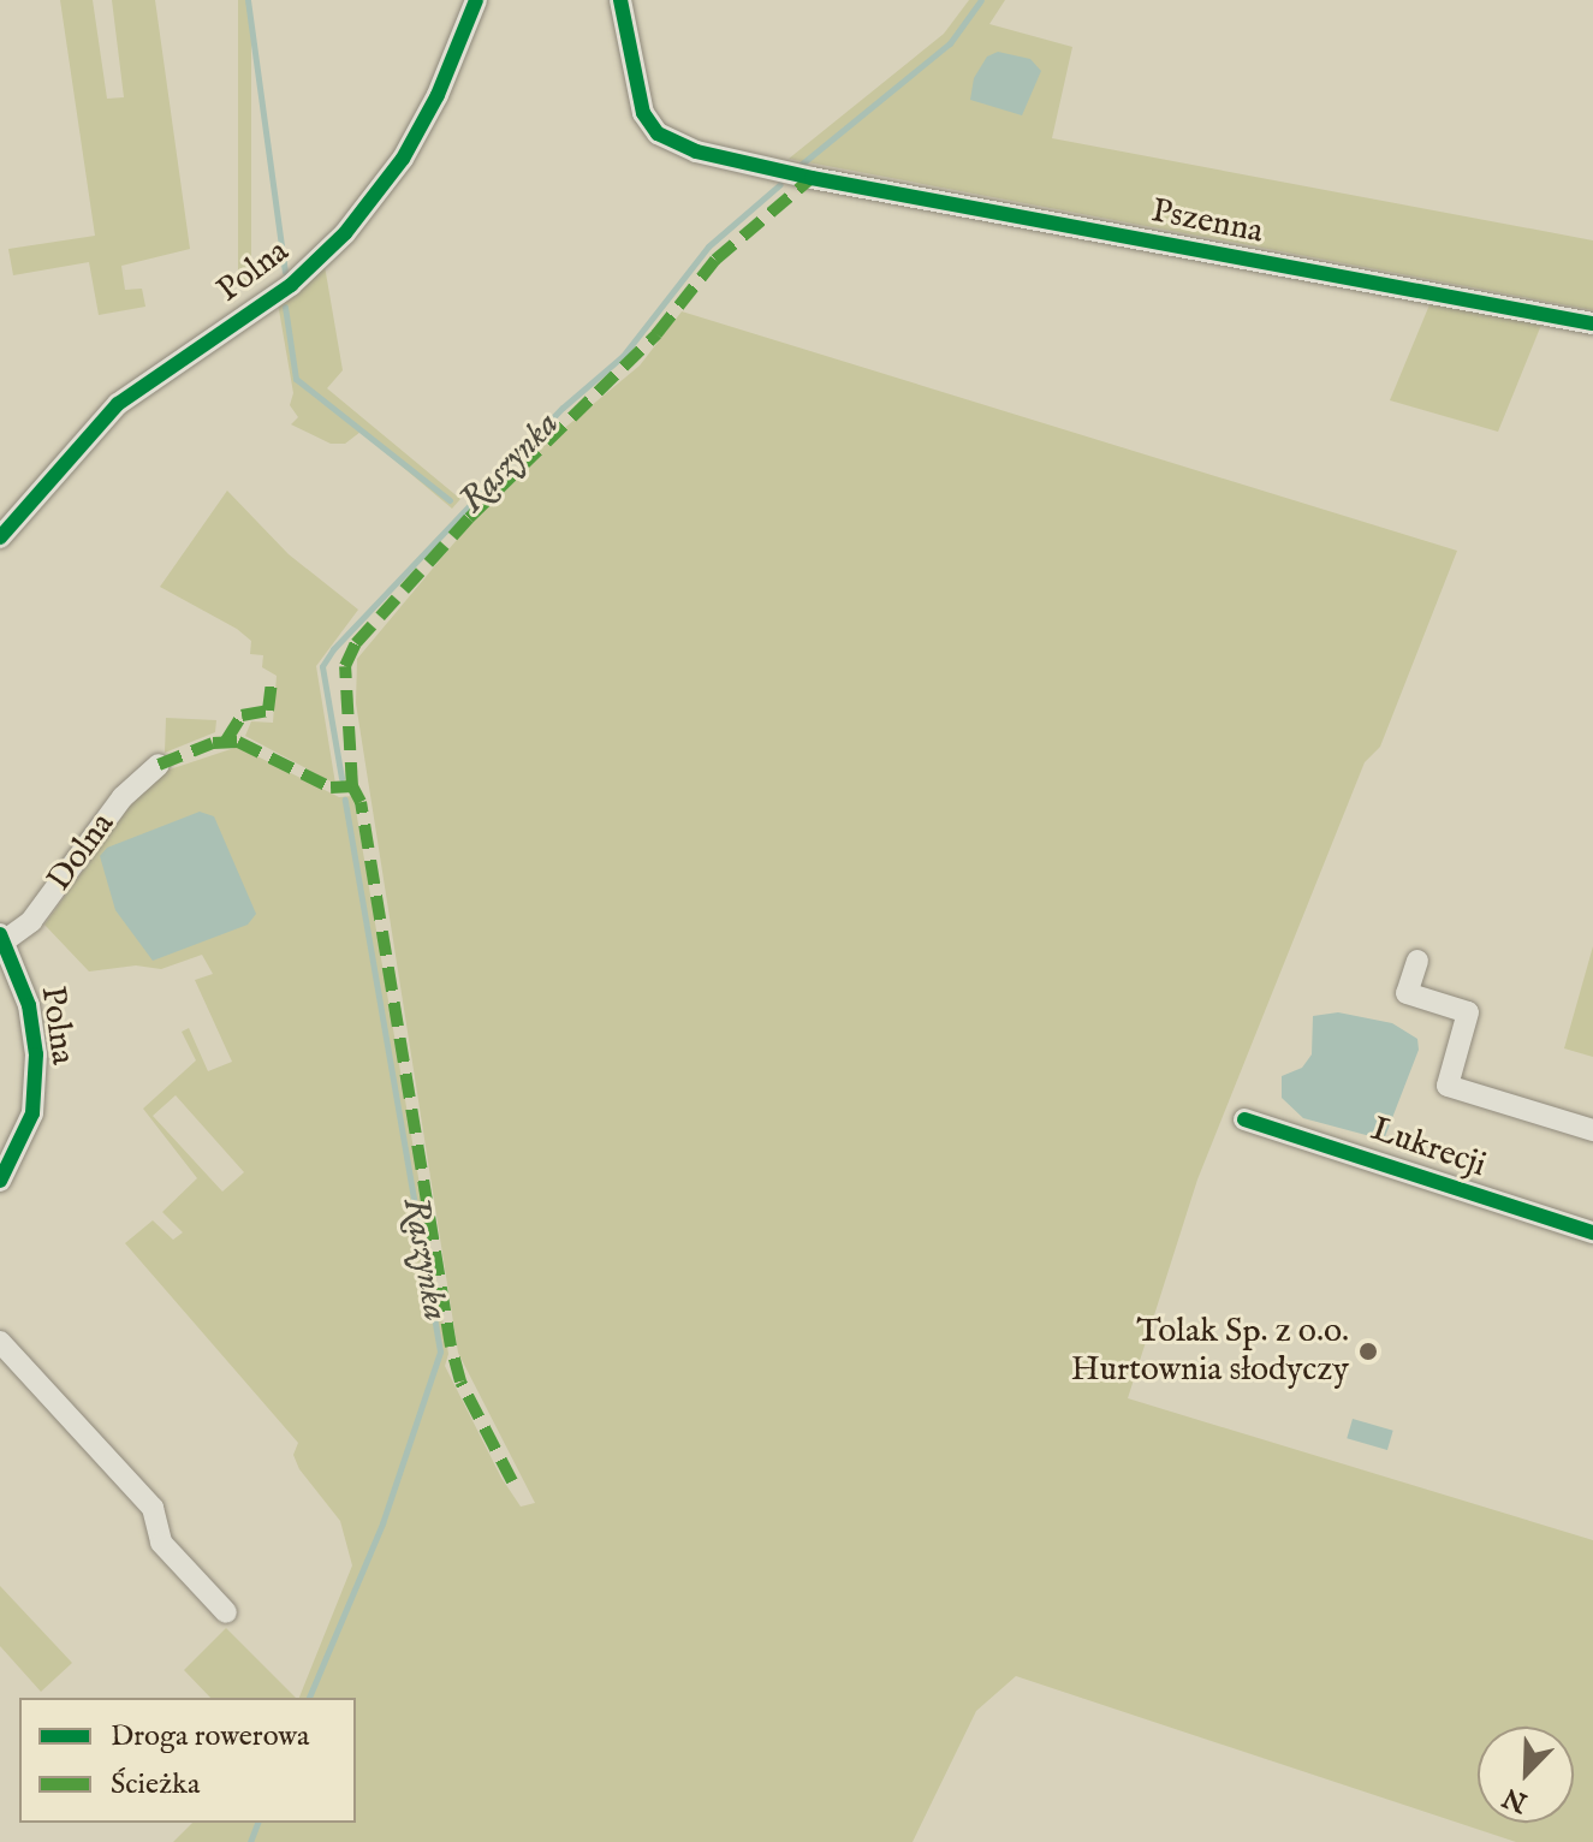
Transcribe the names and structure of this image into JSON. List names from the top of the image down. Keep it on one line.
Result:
{"streets":{"street":["Pszenna","Polna","Dolna","Lukrecji"]},"crossings":[["Polna","Dolna"]],"water":["Raszynka"],"places":["Tolak Sp. z o.o. Hurtownia słodyczy"],"legend":["Droga rowerowa","Ścieżka"],"north":"bottom left"}
